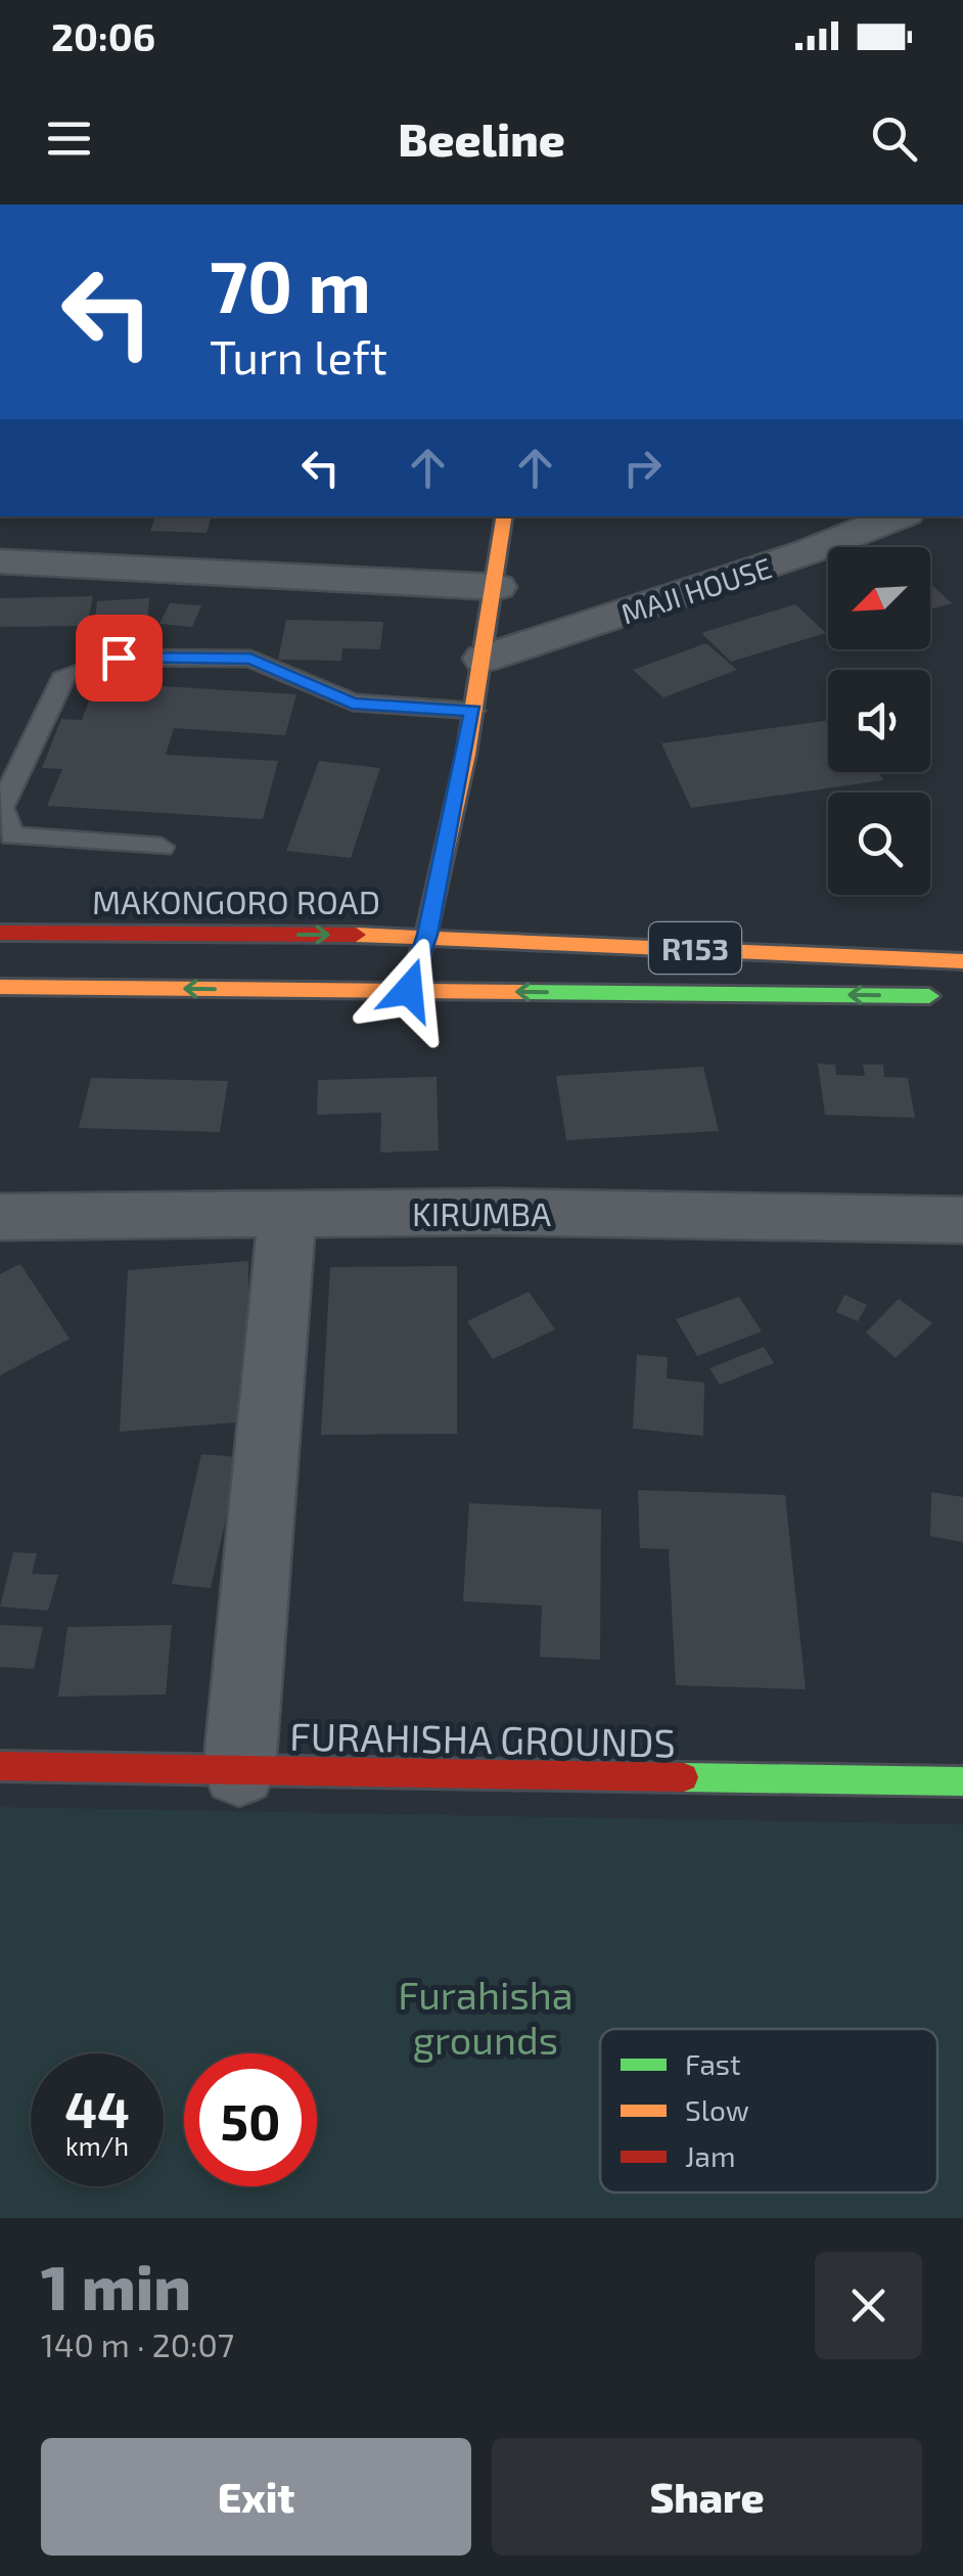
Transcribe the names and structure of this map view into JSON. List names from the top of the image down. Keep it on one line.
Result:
{"streets":{"main road":["MAKONGORO ROAD","R153","FURAHISHA GROUNDS"],"street":["MAJI HOUSE","KIRUMBA"]},"parks":["Furahisha grounds"],"legend":["Fast","Slow","Jam"],"north":"bottom left","page":{"status":"20:06","header":"Beeline","turn":["70 m","Turn left"],"speed":"44 km/h","limit":"50","heading":["1 min","140 m · 20:07"],"buttons":["Exit","Share"]}}
